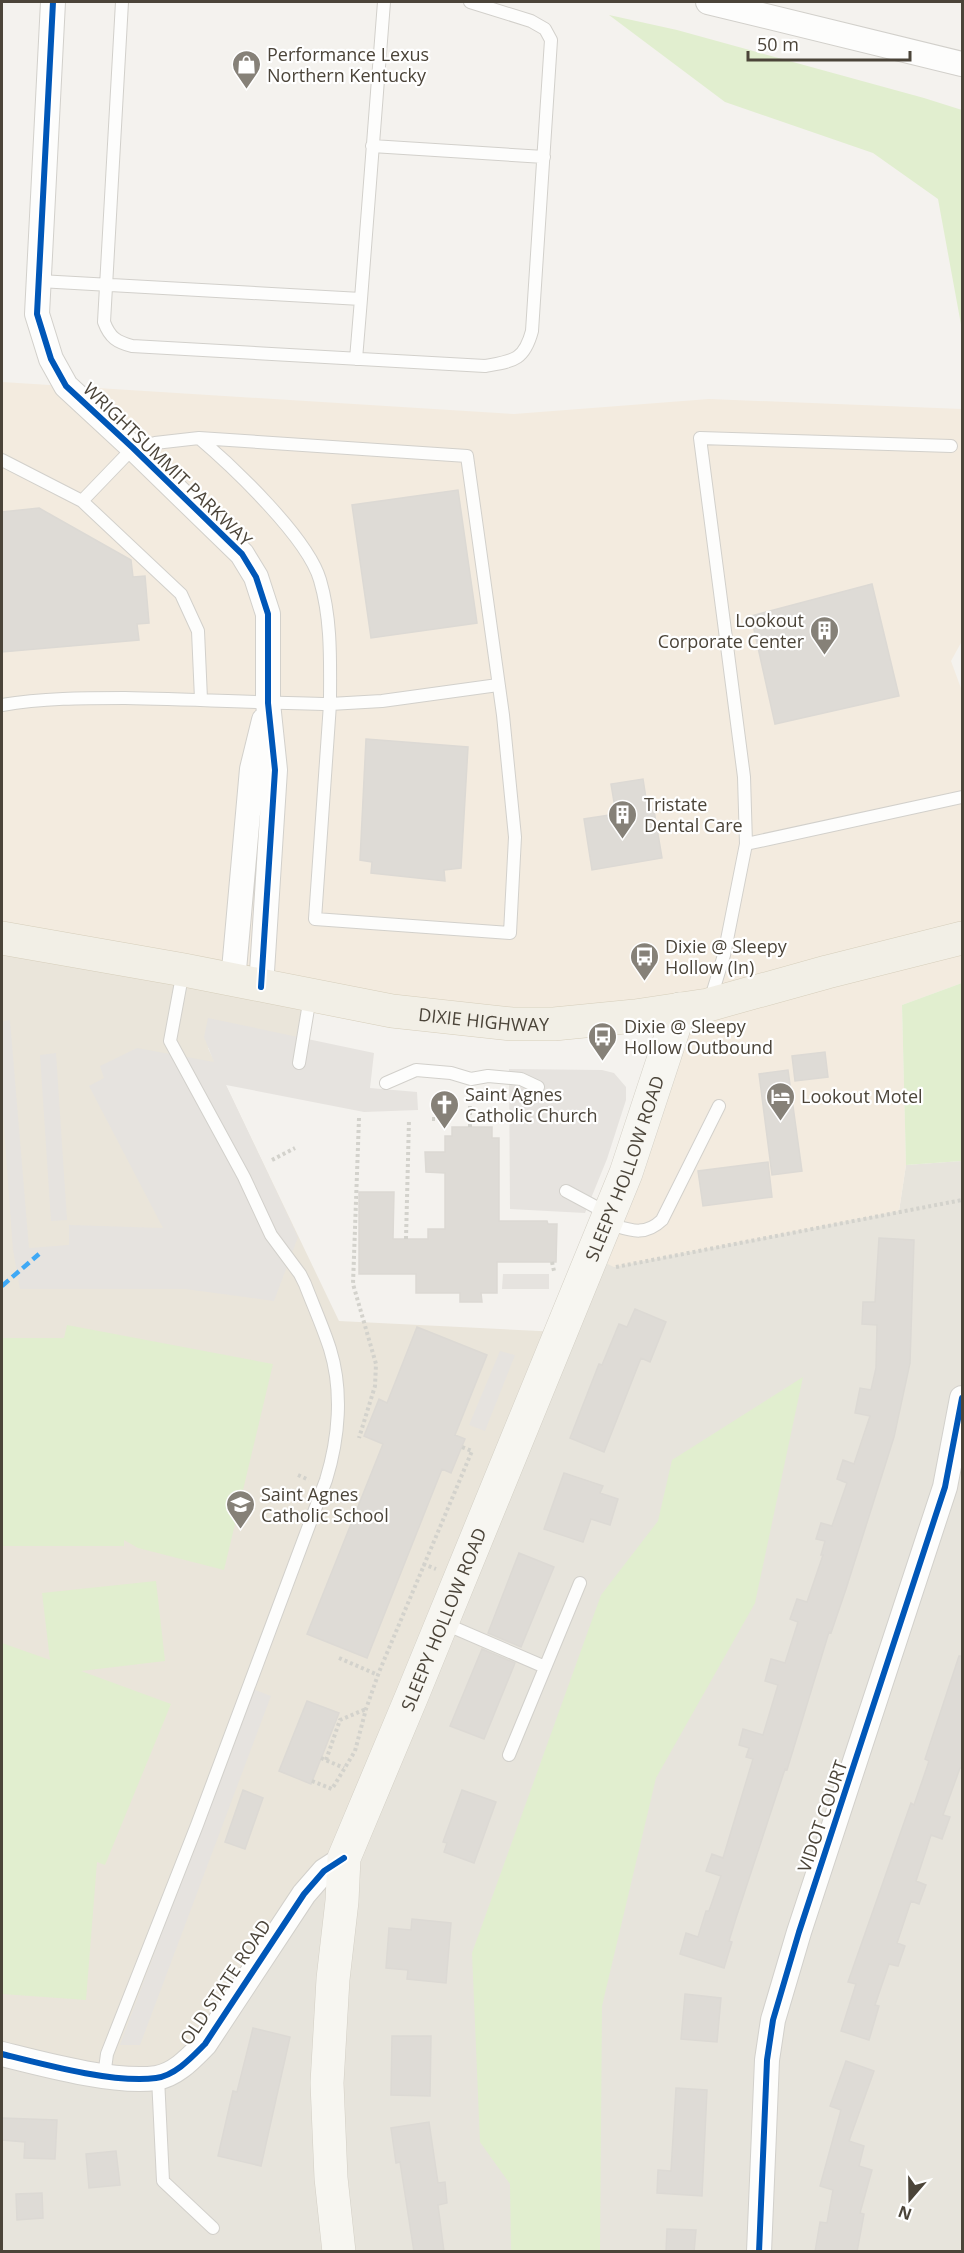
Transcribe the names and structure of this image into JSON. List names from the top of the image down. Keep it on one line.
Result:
{"streets":{"main road":["DIXIE HIGHWAY","SLEEPY HOLLOW ROAD"],"street":["WRIGHTSUMMIT PARKWAY","VIDOT COURT","OLD STATE ROAD"]},"crossings":[["WRIGHTSUMMIT PARKWAY","DIXIE HIGHWAY"],["DIXIE HIGHWAY","SLEEPY HOLLOW ROAD"],["SLEEPY HOLLOW ROAD","OLD STATE ROAD"]],"places":{"shop":["Performance Lexus Northern Kentucky"],"building":["Lookout Corporate Center","Tristate Dental Care"],"bus stop":["Dixie @ Sleepy Hollow (In)","Dixie @ Sleepy Hollow Outbound"],"hotel":["Lookout Motel"],"church":["Saint Agnes Catholic Church"],"school or university":["Saint Agnes Catholic School"]},"scale_bar":"50 m","north":"bottom"}
